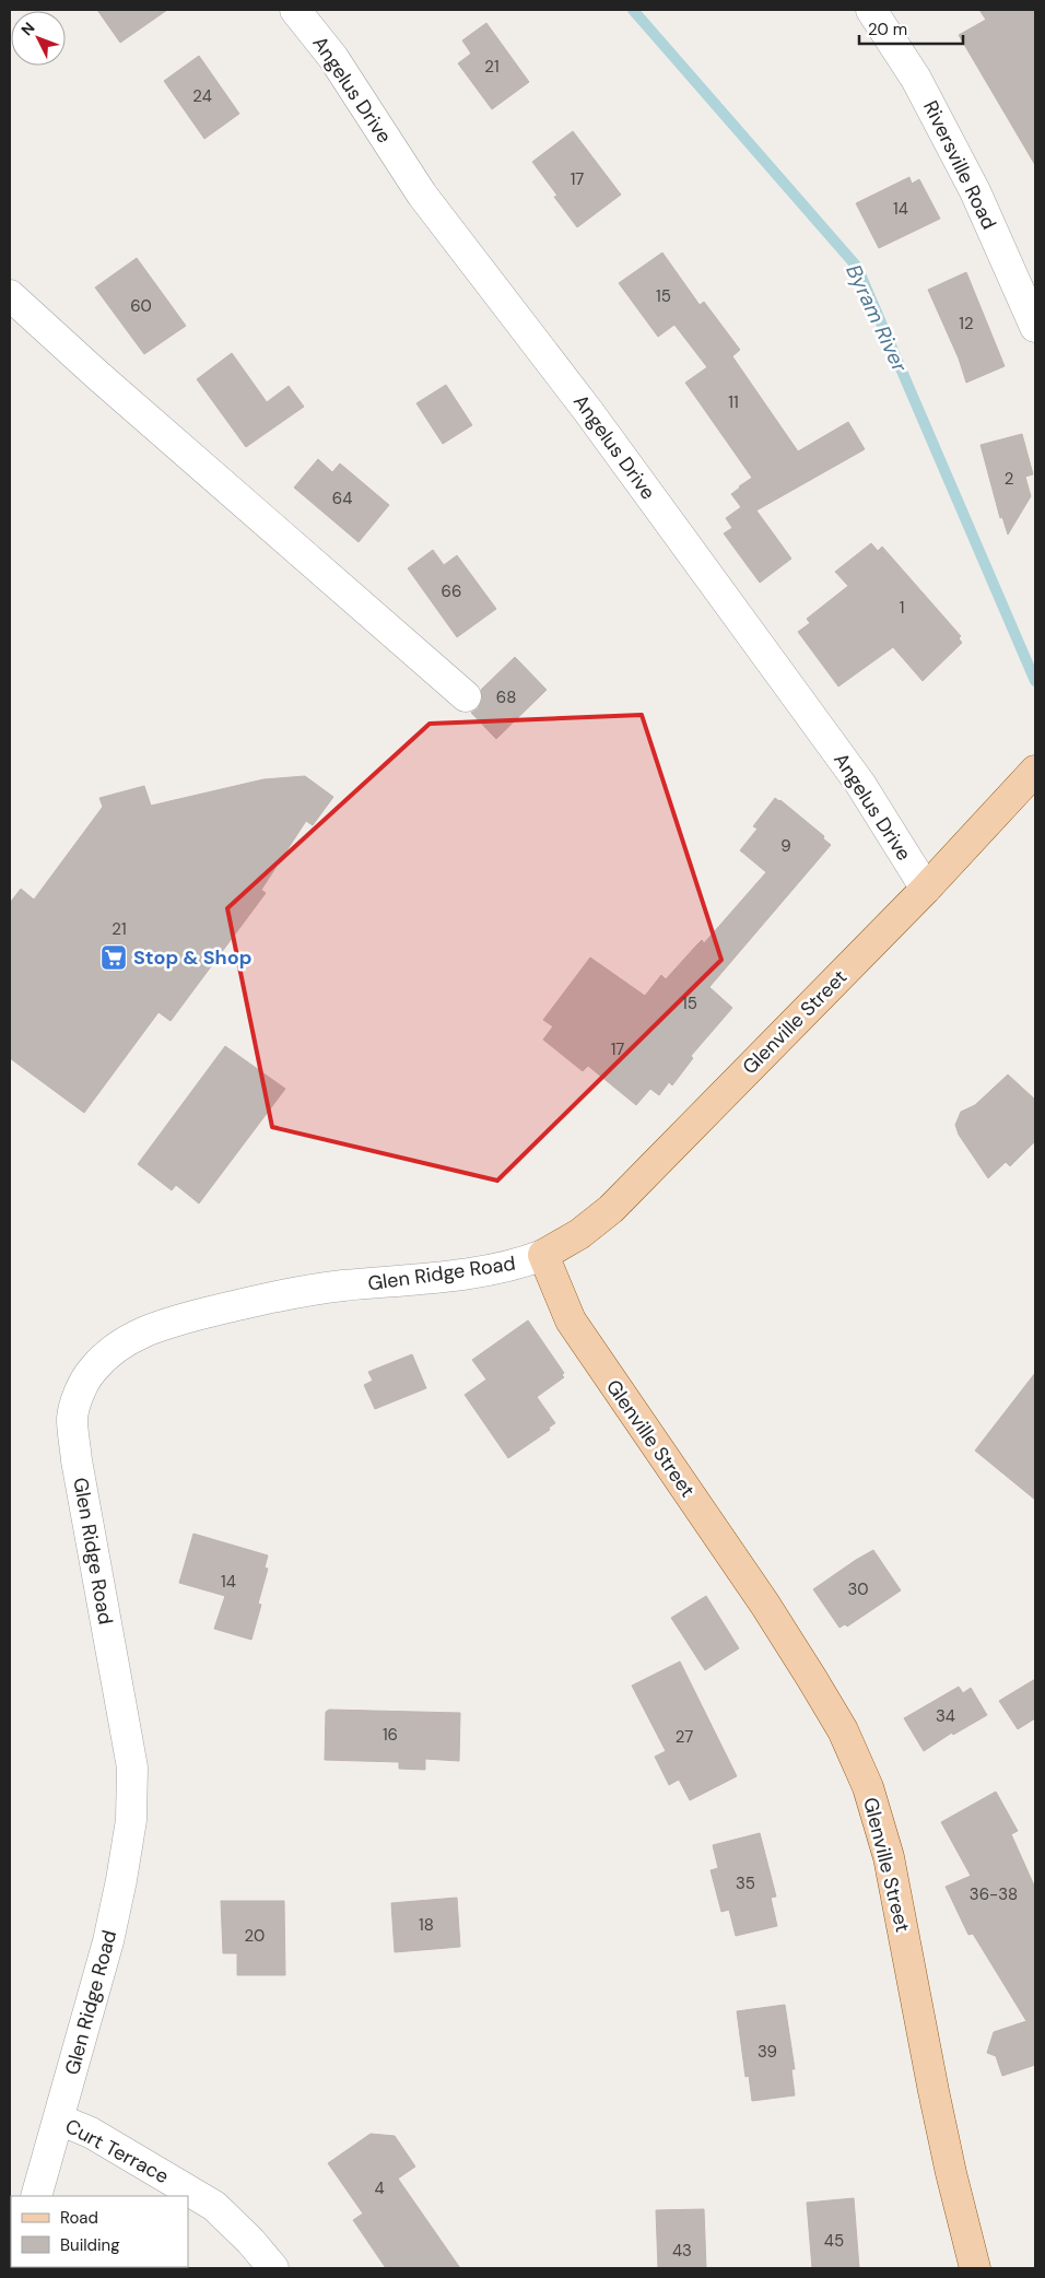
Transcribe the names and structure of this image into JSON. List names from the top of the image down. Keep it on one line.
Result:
{"streets":{"main road":["Glenville Street"],"street":["Angelus Drive","Riversville Road","Glen Ridge Road","Curt Terrace"]},"crossings":[["Angelus Drive","Glenville Street"],["Glenville Street","Glen Ridge Road"],["Glen Ridge Road","Curt Terrace"]],"water":["Byram River"],"places":{"supermarket":["Stop & Shop"]},"house_numbers":["21","24","17","14","15","60","12","11","2","64","66","1","68","9","21","15","17","14","30","34","16","27","35","36-38","18","20","39","4","45","43"],"legend":["Road","Building"],"scale_bar":"20 m","north":"top left"}
